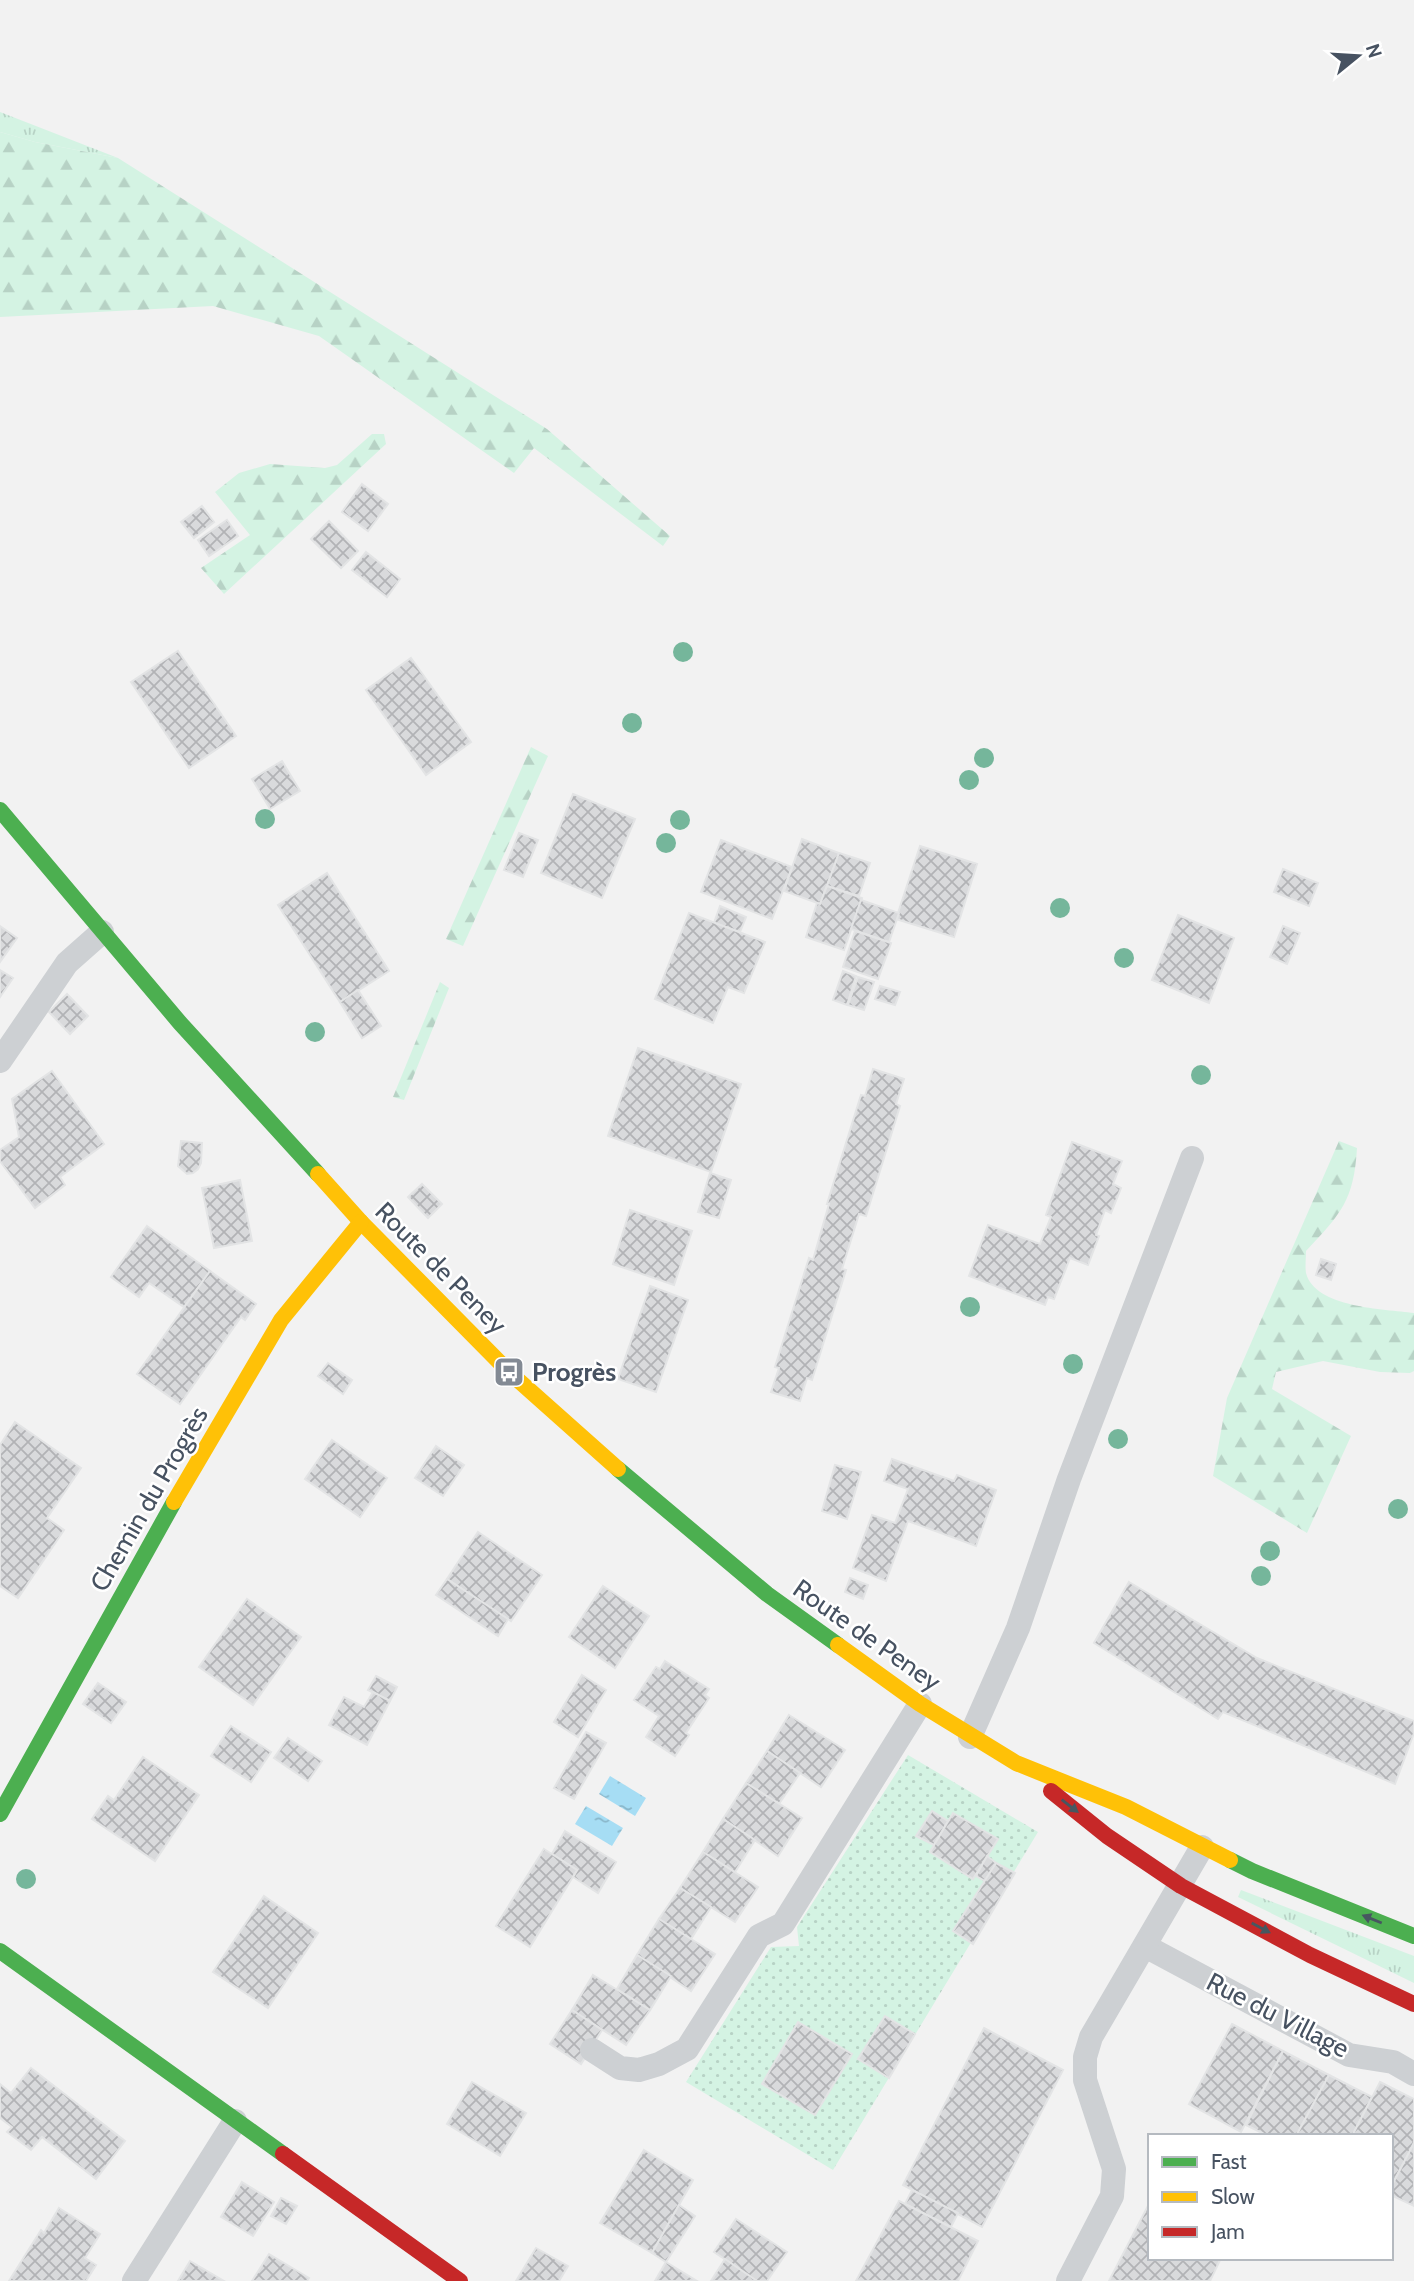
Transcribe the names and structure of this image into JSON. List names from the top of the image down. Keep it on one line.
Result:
{"streets":{"main road":["Route de Peney","Chemin du Progrès"],"lane":["Rue du Village"]},"crossings":[["Route de Peney","Chemin du Progrès"]],"places":{"bus stop":["Progrès"]},"legend":["Fast","Slow","Jam"],"north":"right"}
